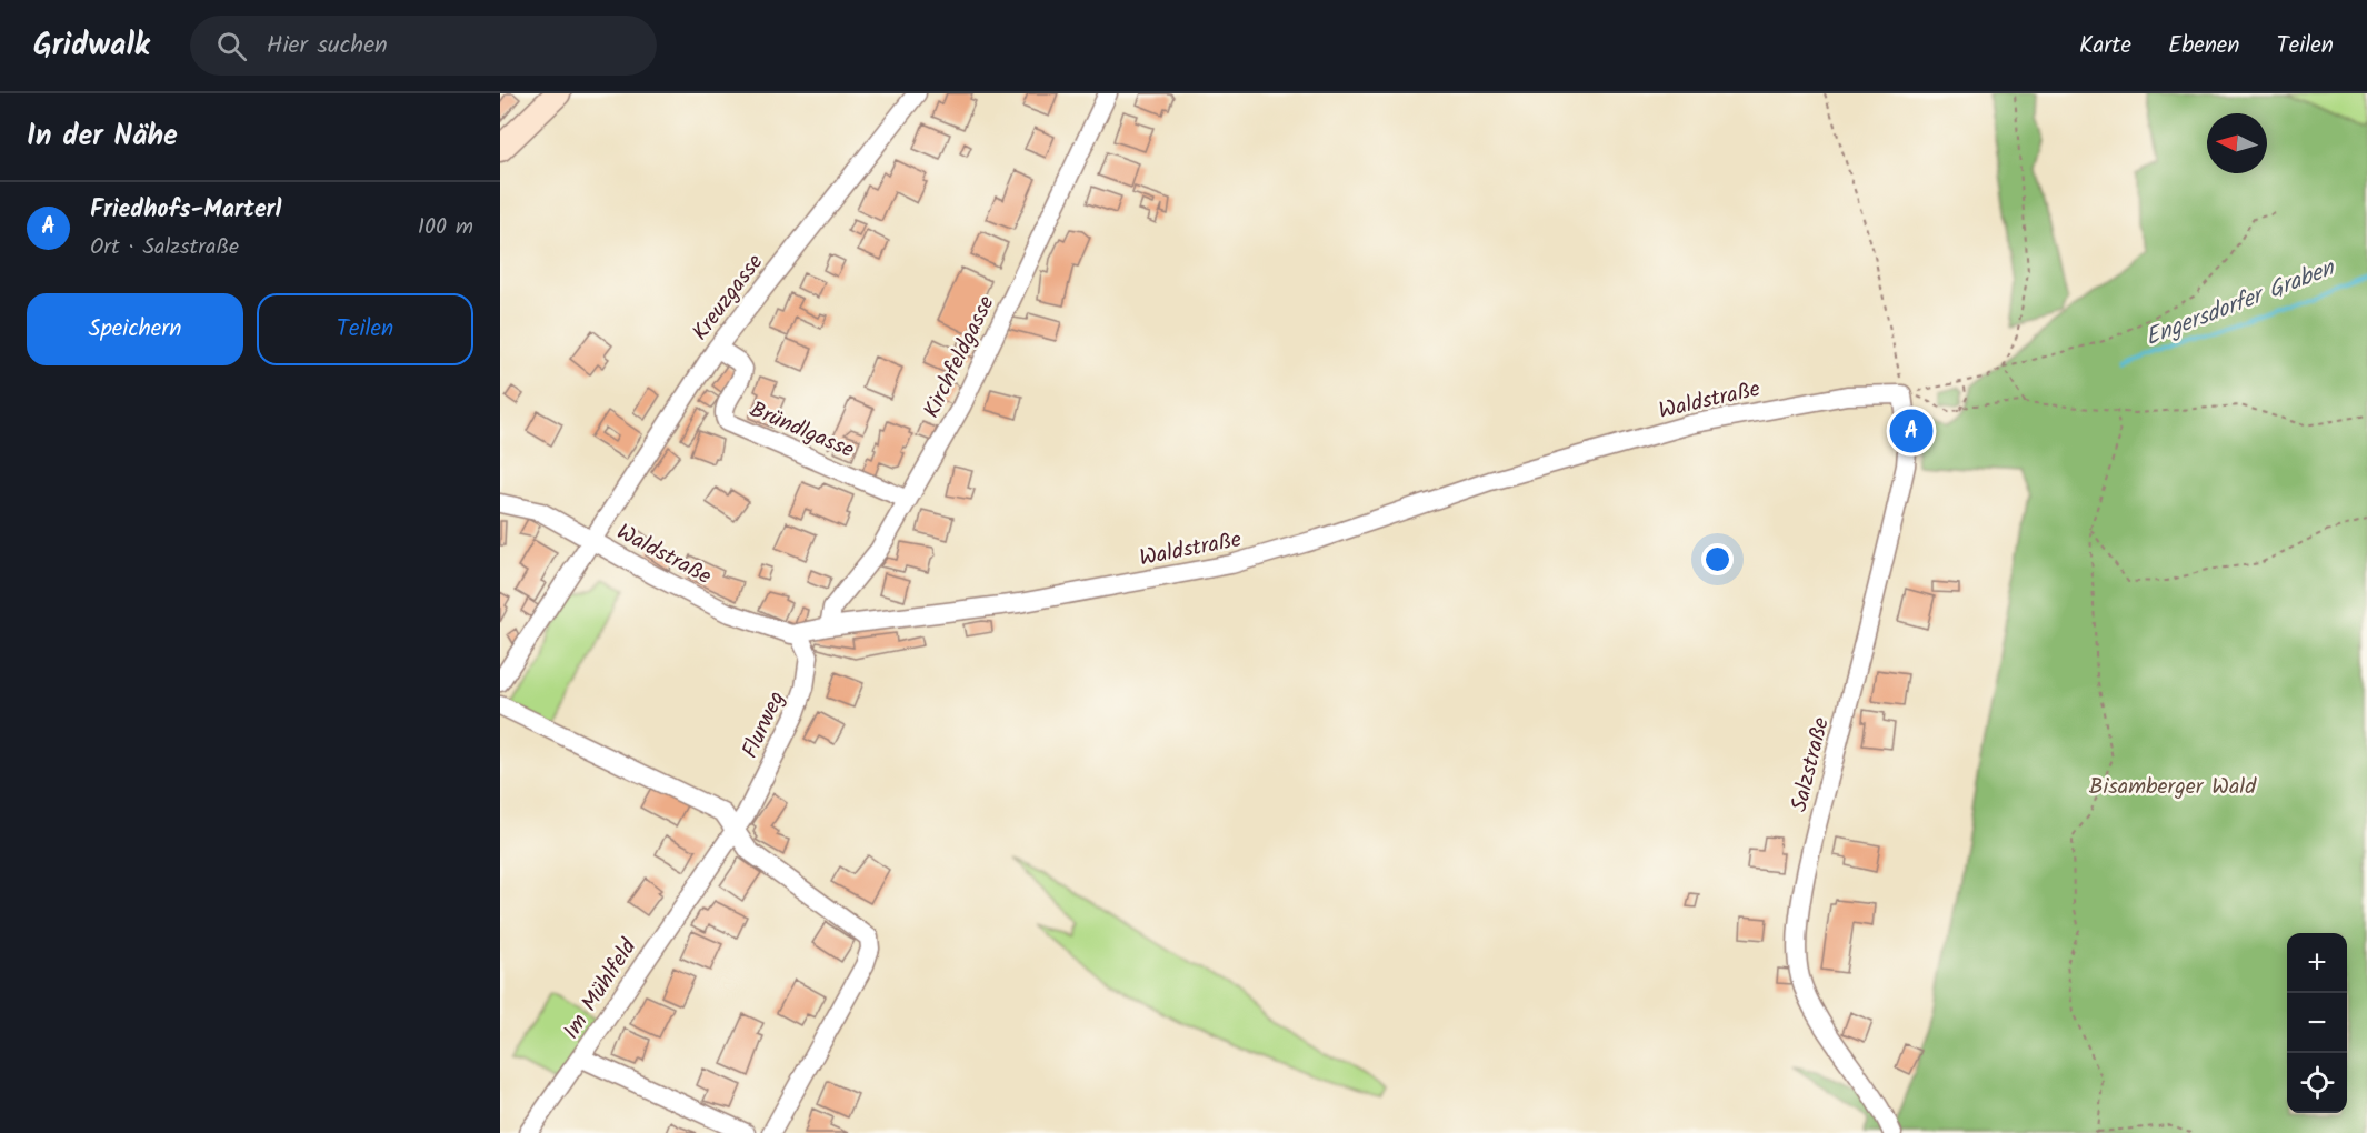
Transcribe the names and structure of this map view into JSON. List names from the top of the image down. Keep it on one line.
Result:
{"streets":{"street":["Kreuzgasse","Kirchfeldgasse","Waldstraße","Bründlgasse","Flurweg","Salzstraße","Im Mühlfeld"]},"crossings":[["Kreuzgasse","Waldstraße"],["Kreuzgasse","Bründlgasse"],["Kirchfeldgasse","Waldstraße"],["Kirchfeldgasse","Bründlgasse"],["Waldstraße","Flurweg"],["Waldstraße","Salzstraße"],["Flurweg","Im Mühlfeld"]],"water":["Engersdorfer Graben"],"parks":["Bisamberger Wald"],"north":"left","page":{"header":"Gridwalk","search":"Hier suchen","nav":["Karte","Ebenen","Teilen"],"heading":"In der Nähe","list":[{"mark":"A","name":"Friedhofs-Marterl","note":"Ort · Salzstraße","value":"100 m"}],"buttons":["Speichern","Teilen"],"pins":"A","map_buttons":["+","−"]}}
